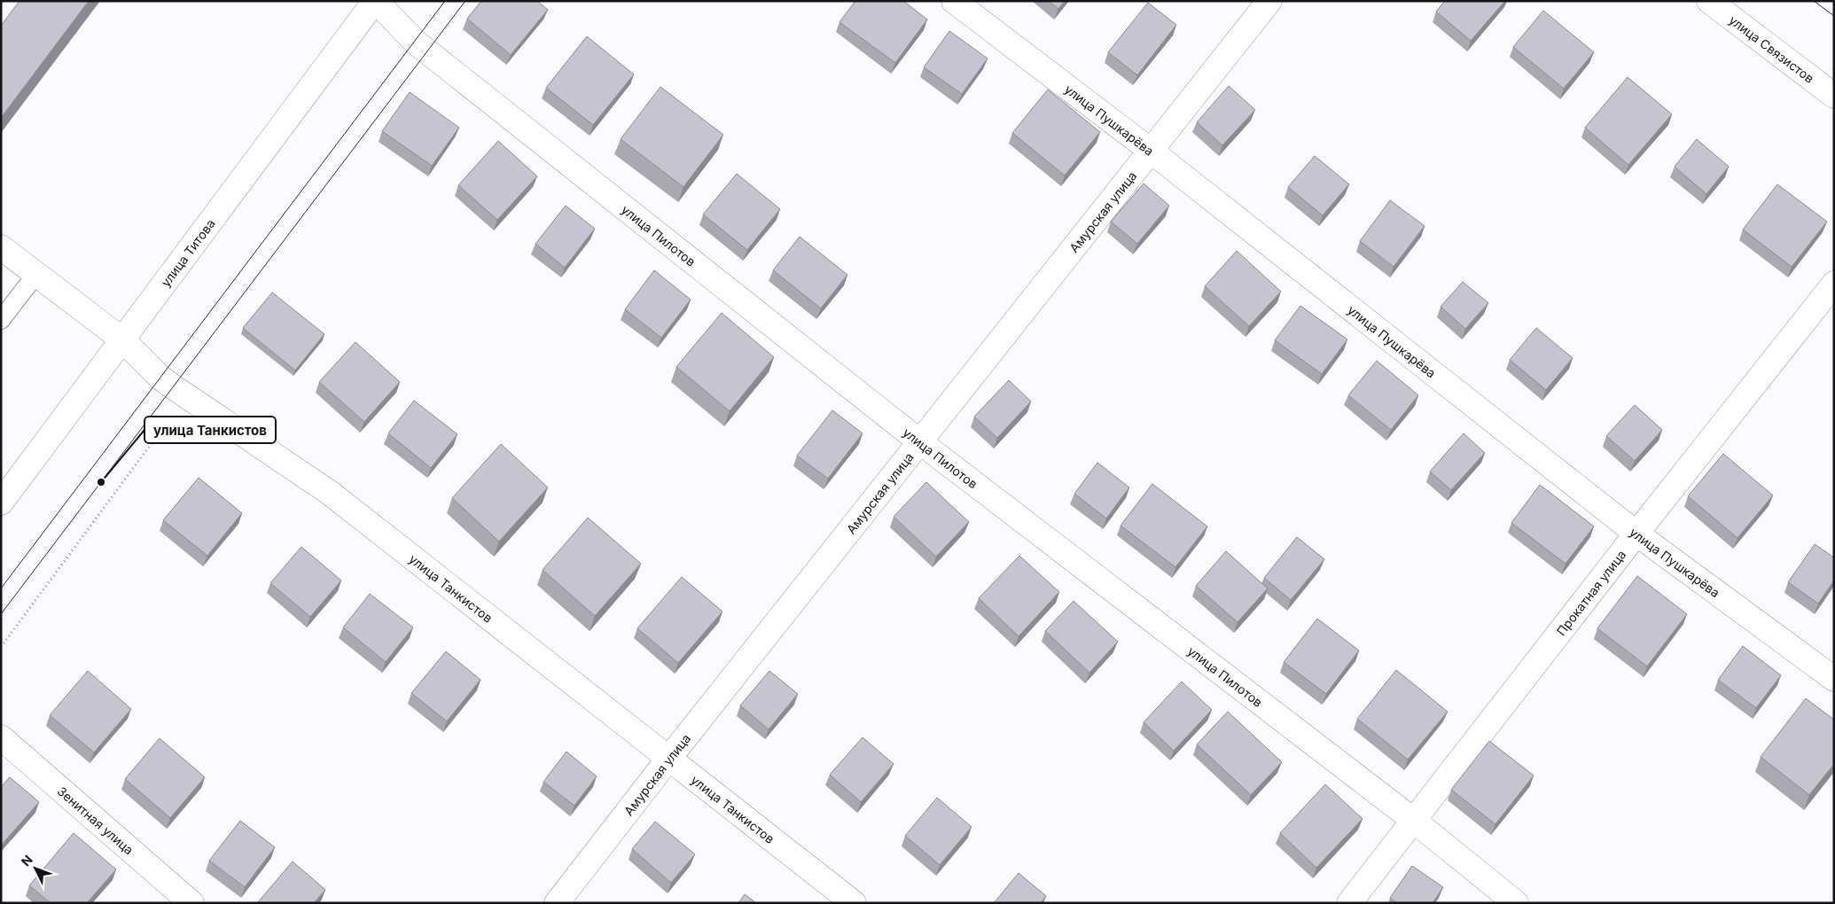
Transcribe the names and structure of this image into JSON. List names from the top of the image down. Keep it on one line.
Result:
{"streets":{"street":["улица Связистов","улица Пушкарёва","Амурская улица","улица Пилотов","улица Титова","улица Танкистов","Прокатная улица","Зенитная улица"]},"crossings":[["улица Пушкарёва","Амурская улица"],["улица Пушкарёва","Прокатная улица"],["Амурская улица","улица Пилотов"],["Амурская улица","улица Танкистов"],["улица Пилотов","улица Титова"],["улица Пилотов","Прокатная улица"],["улица Титова","улица Танкистов"]],"places":["улица Танкистов"],"north":"top left"}
